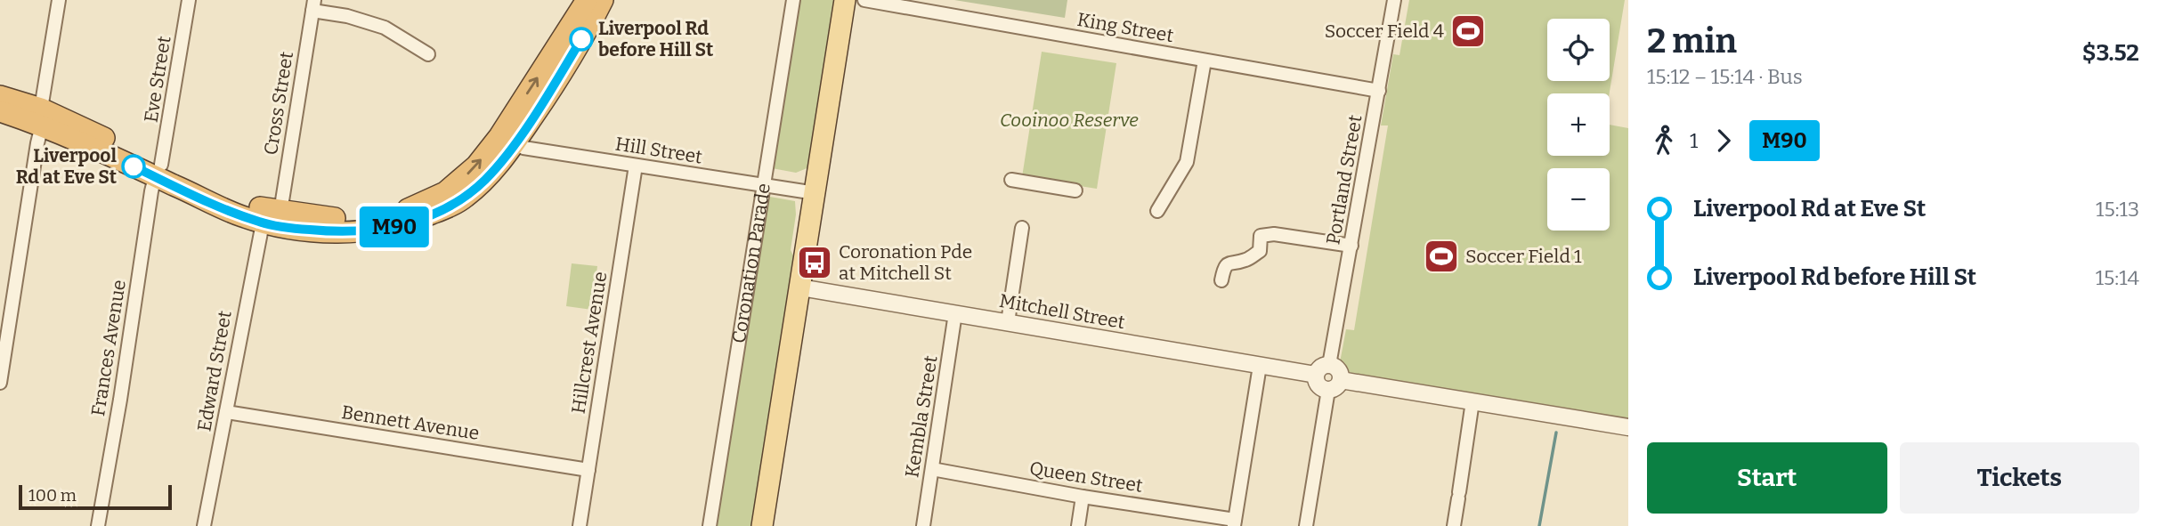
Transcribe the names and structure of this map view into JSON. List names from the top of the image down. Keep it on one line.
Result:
{"streets":{"street":["King Street","Eve Street","Cross Street","Hill Street","Portland Street","Coronation Parade","Mitchell Street","Hillcrest Avenue","Frances Avenue","Edward Street","Kembla Street","Bennett Avenue","Queen Street"]},"crossings":[["King Street","Portland Street"],["Eve Street","Frances Avenue"],["Hill Street","Coronation Parade"],["Hill Street","Hillcrest Avenue"],["Portland Street","Mitchell Street"],["Mitchell Street","Kembla Street"],["Hillcrest Avenue","Bennett Avenue"],["Edward Street","Bennett Avenue"],["Kembla Street","Queen Street"]],"parks":["Cooinoo Reserve"],"places":{"sports":["Soccer Field 4","Soccer Field 1"],"other":["Liverpool Rd before Hill St","Liverpool Rd at Eve St"],"bus stop":["Coronation Pde at Mitchell St"]},"lines":["bus line M90"],"scale_bar":"100 m","page":{"on_map":"M90","heading":["2 min","15:12 – 15:14 · Bus","$3.52"],"map_buttons":["+","−"],"legs":["1","M90"],"list":[{"name":"Liverpool Rd at Eve St","value":"15:13"},{"name":"Liverpool Rd before Hill St","value":"15:14"}],"buttons":["Start","Tickets"],"scale":"100 m"}}
